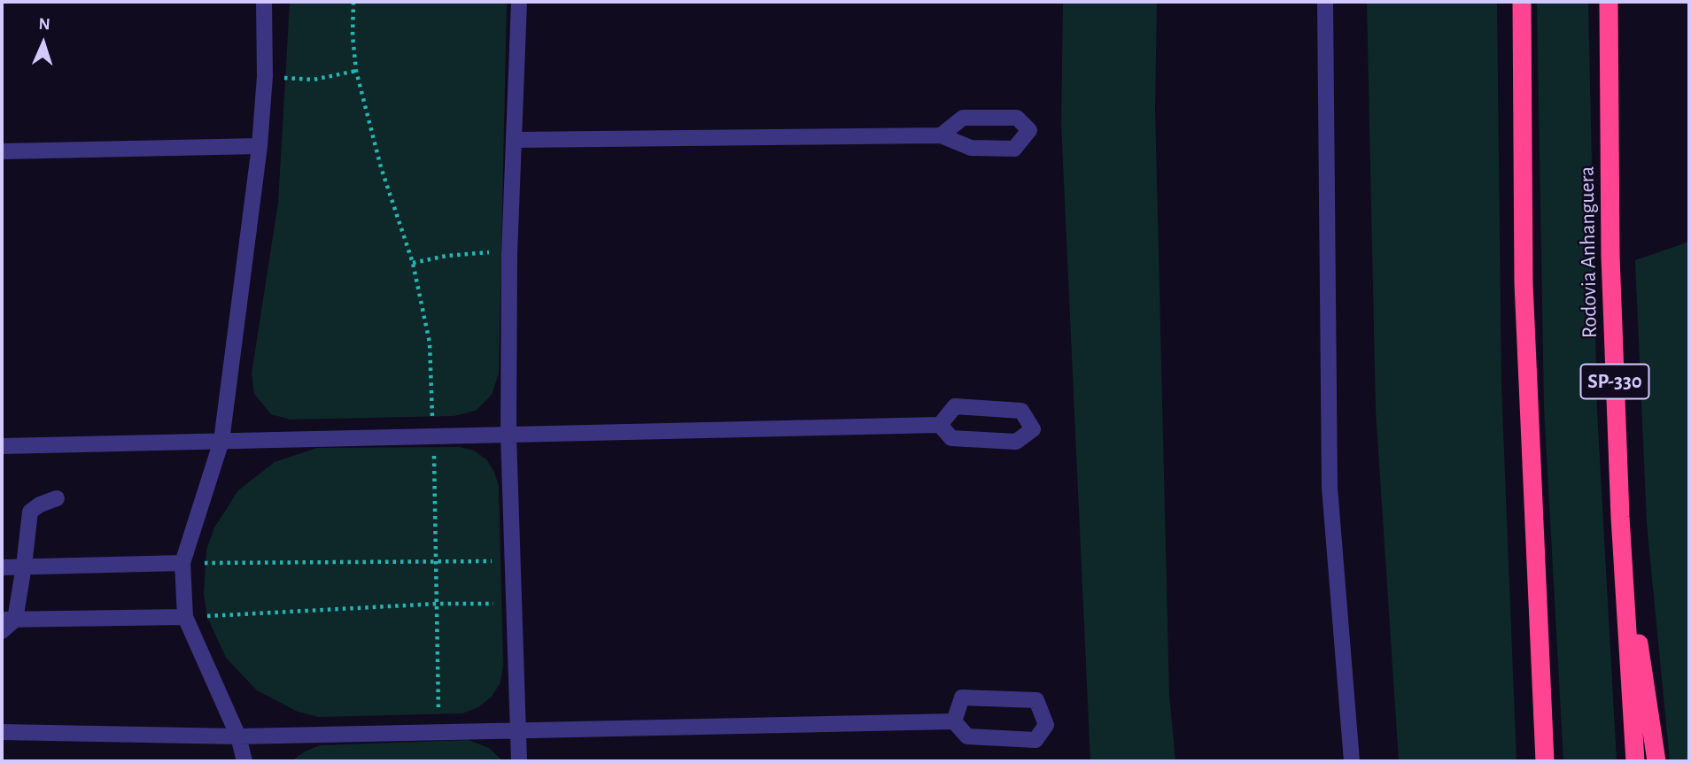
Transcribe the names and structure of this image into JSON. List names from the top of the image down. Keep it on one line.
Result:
{"streets":{"highway":["Rodovia Anhanguera","SP-330"]},"north":"top"}
